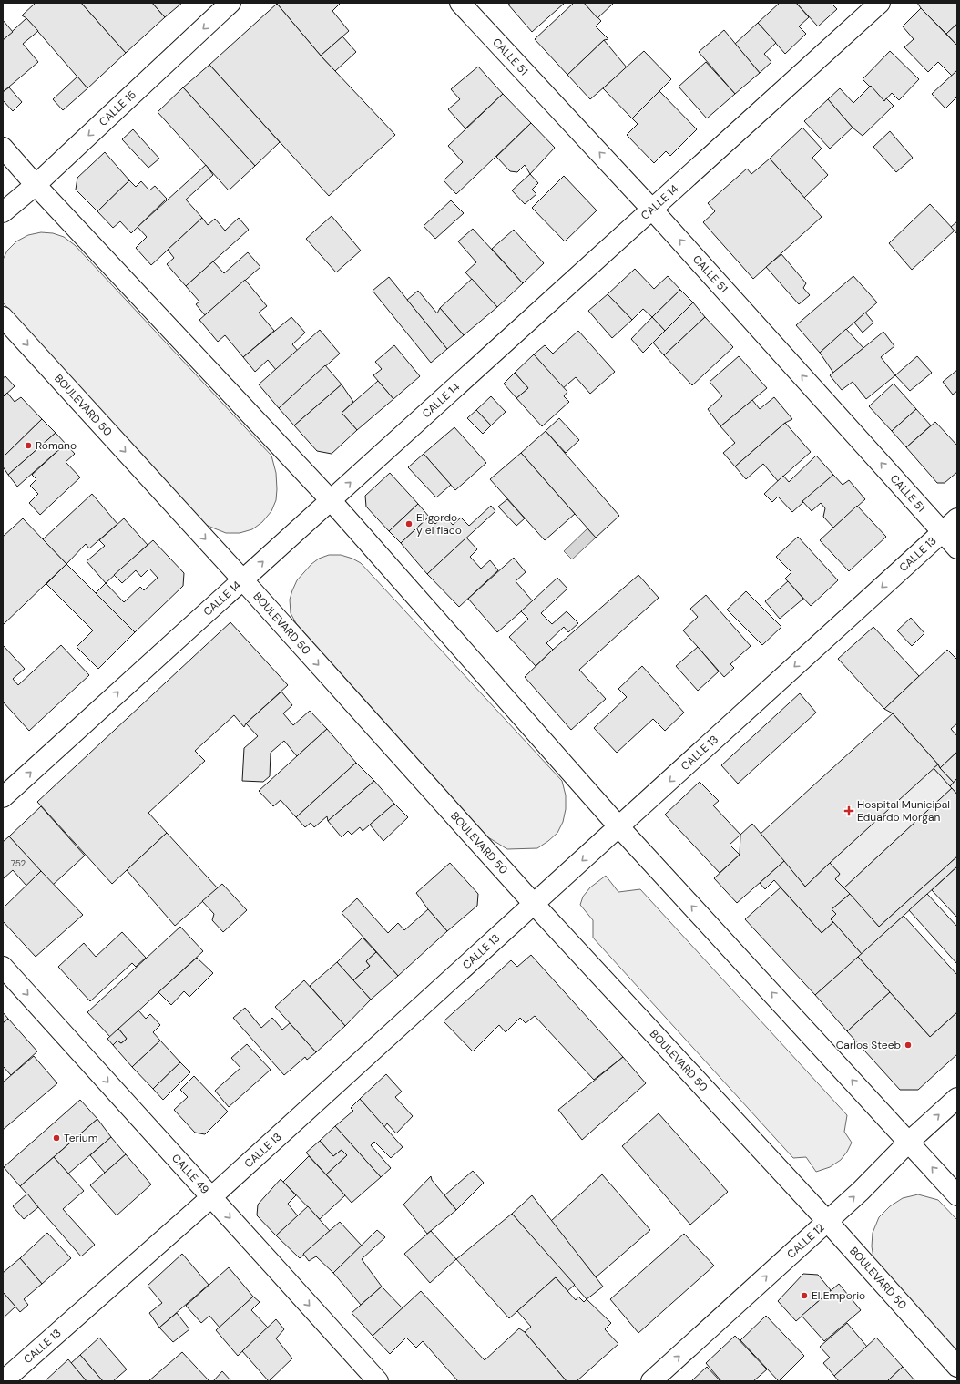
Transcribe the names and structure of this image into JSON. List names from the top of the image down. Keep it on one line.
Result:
{"streets":{"street":["CALLE 51","CALLE 15","CALLE 14","BOULEVARD 50","CALLE 13","CALLE 49","CALLE 12"]},"crossings":[["CALLE 51","CALLE 14"],["CALLE 51","CALLE 13"],["CALLE 14","BOULEVARD 50"],["BOULEVARD 50","CALLE 13"],["BOULEVARD 50","CALLE 12"],["CALLE 13","CALLE 49"]],"one_way":["CALLE 51","CALLE 15","CALLE 14","CALLE 13","CALLE 49","CALLE 12"],"places":{"other":["Romano","El gordo y el flaco","Carlos Steeb","Terium","El Emporio"],"health":["Hospital Municipal Eduardo Morgan"]},"house_numbers":["752"]}
